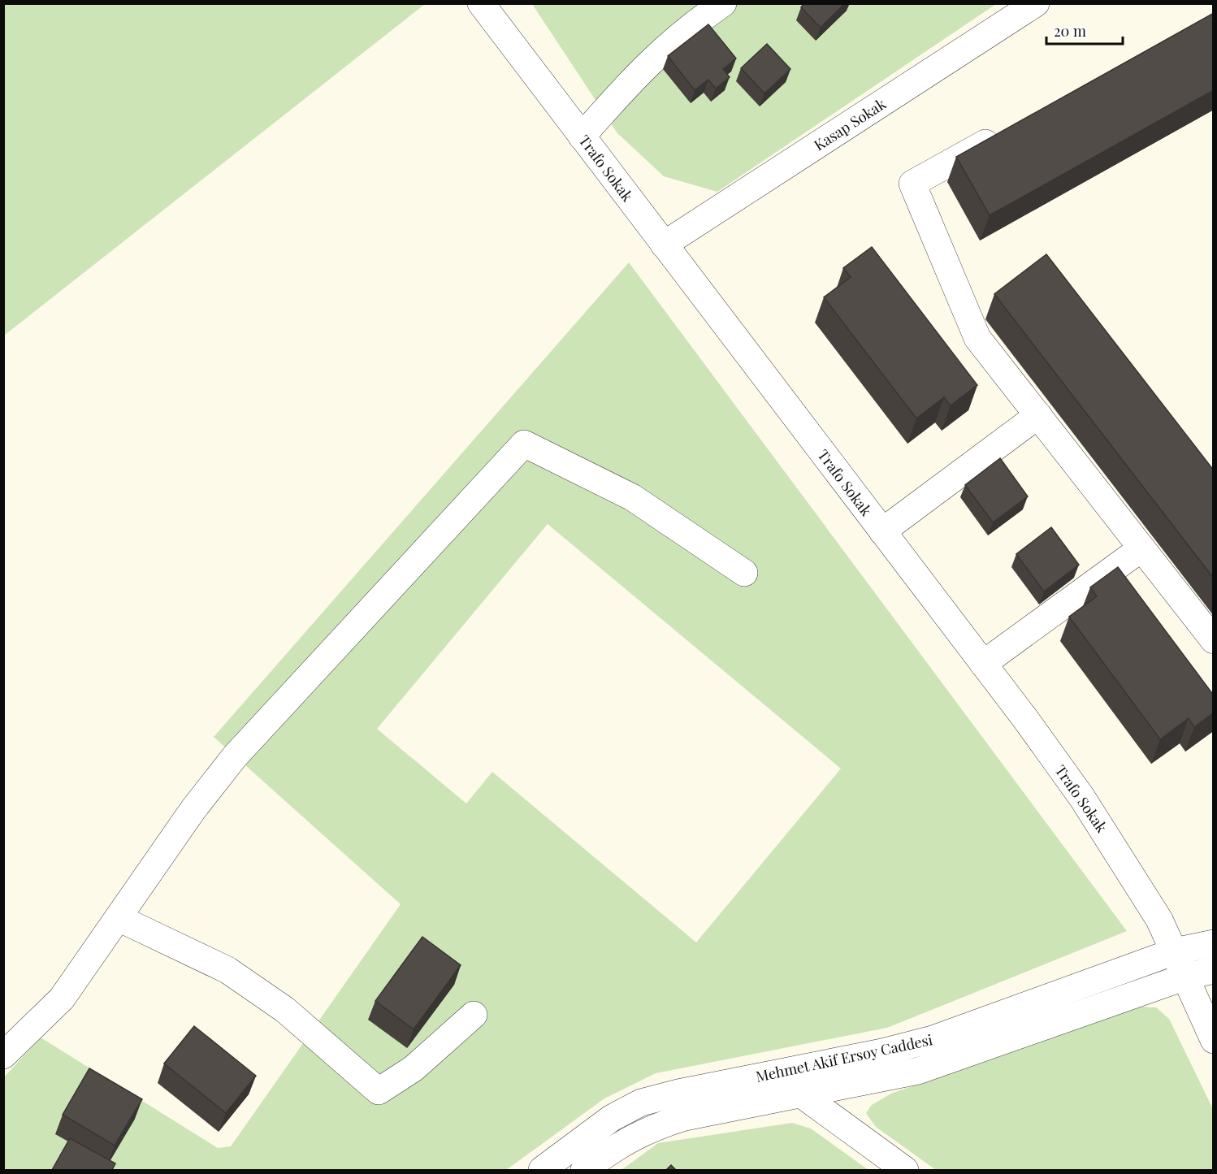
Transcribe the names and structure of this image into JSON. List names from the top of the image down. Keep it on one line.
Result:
{"streets":{"street":["Kasap Sokak","Trafo Sokak","Mehmet Akif Ersoy Caddesi"]},"crossings":[["Kasap Sokak","Trafo Sokak"],["Trafo Sokak","Mehmet Akif Ersoy Caddesi"]],"scale_bar":"20 m"}
